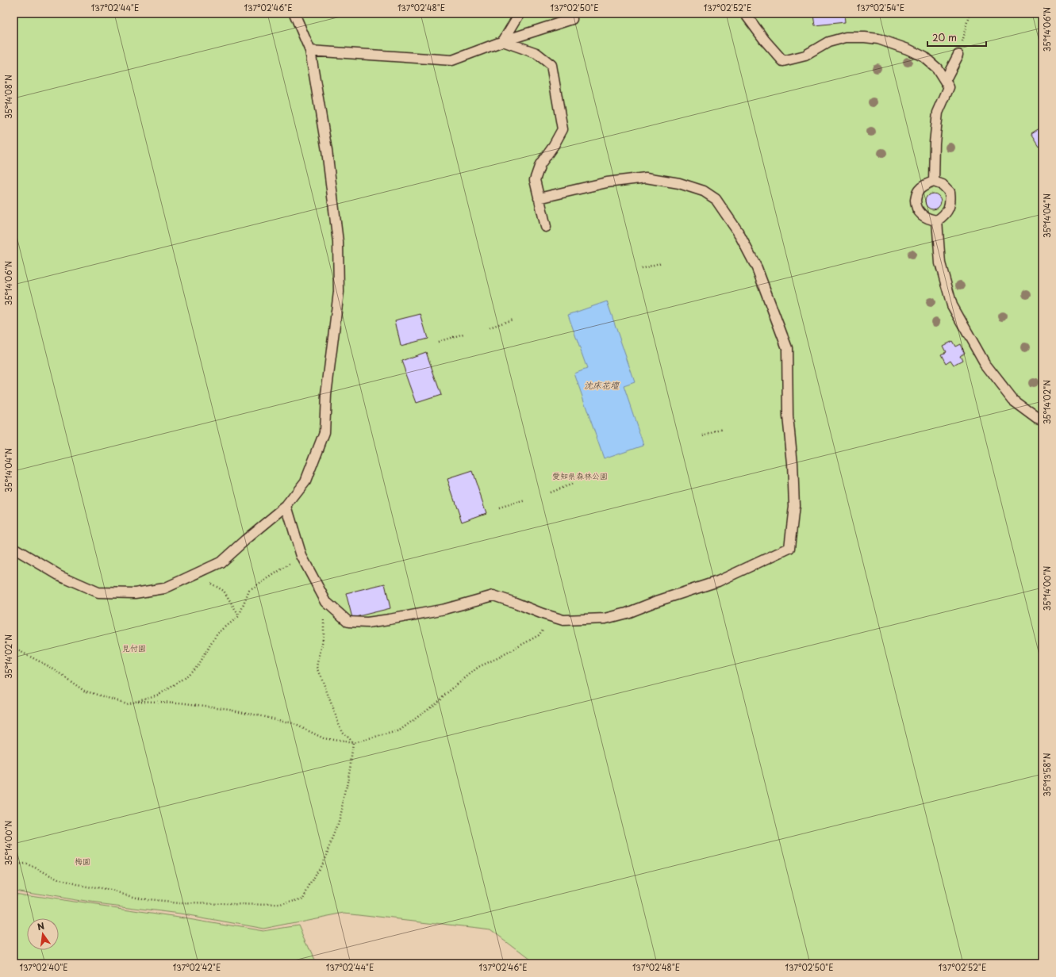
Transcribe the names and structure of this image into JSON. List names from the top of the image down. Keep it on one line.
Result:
{"water":["沈床花壇"],"parks":["愛知県森林公園","見付園","梅園"],"scale_bar":"20 m","north":"top","coordinates":["137°02'44\"E","137°02'46\"E","137°02'48\"E","137°02'50\"E","137°02'52\"E","137°02'54\"E","35°14'06\"N","35°14'08\"N","35°14'04\"N","35°14'02\"N","35°14'00\"N","35°13'58\"N","137°02'40\"E","137°02'42\"E"]}
